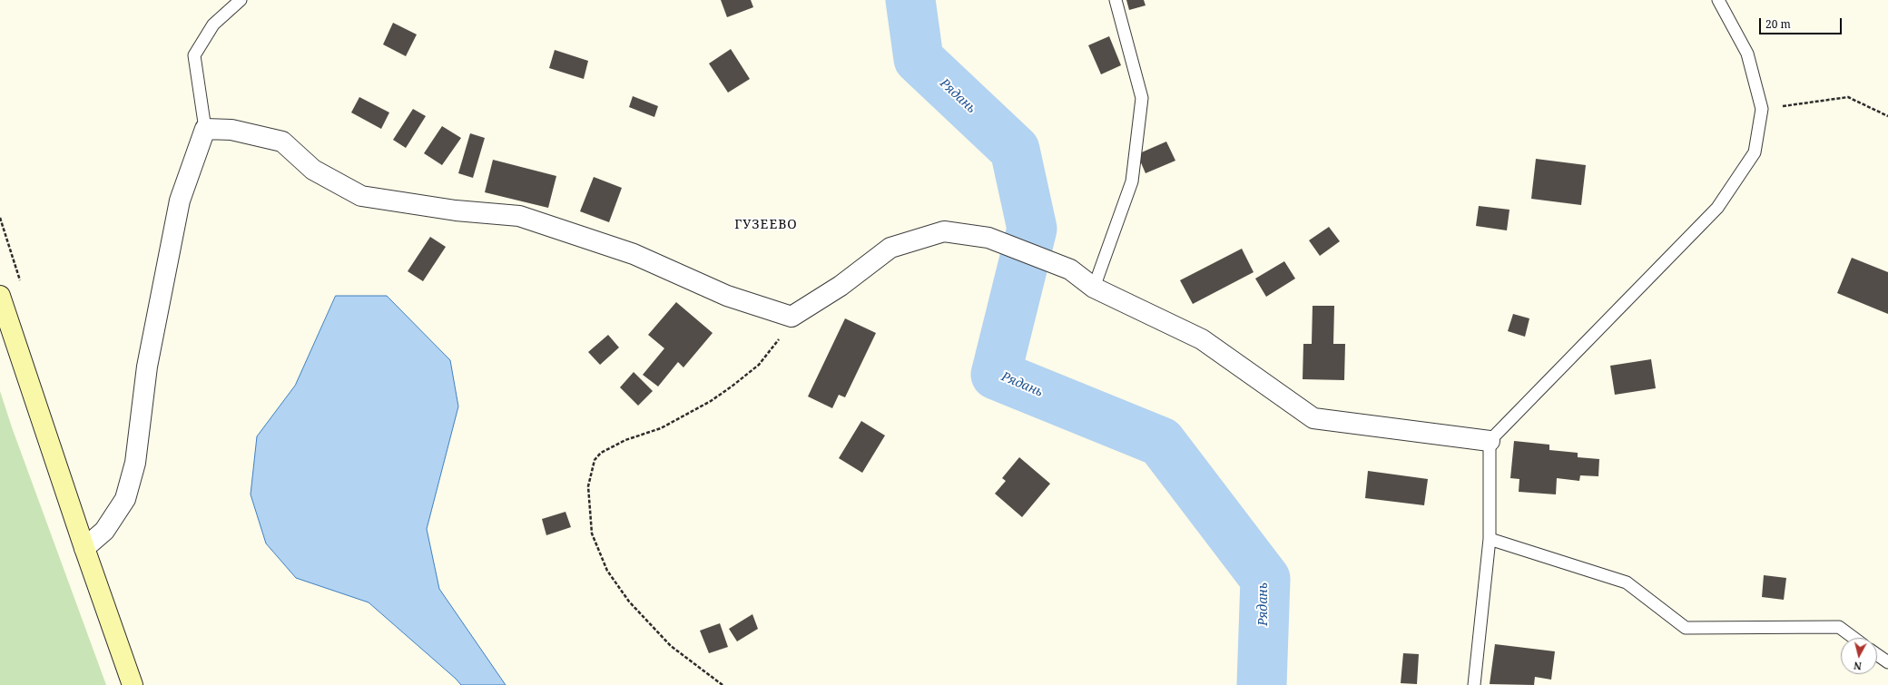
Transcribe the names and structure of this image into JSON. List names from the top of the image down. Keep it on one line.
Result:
{"districts":["ГУЗЕЕВО"],"water":["Рядань"],"scale_bar":"20 m","north":"bottom"}
